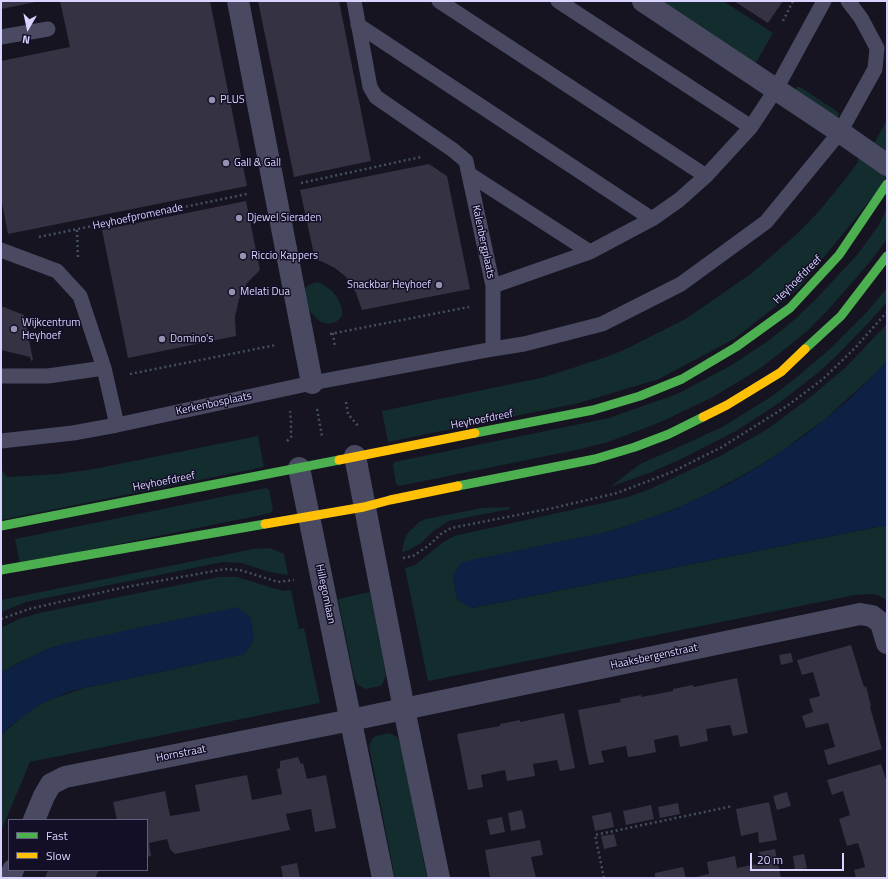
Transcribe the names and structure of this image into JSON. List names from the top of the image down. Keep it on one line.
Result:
{"streets":{"street":["Heyhoefdreef","Hillegomlaan","Haaksbergenstraat","Hornstraat"],"lane":["Kalenbergplaats","Kerkenbosplaats"],"path":["Heyhoefpromenade"]},"crossings":[["Heyhoefpromenade","Kalenbergplaats"],["Heyhoefdreef","Hillegomlaan"],["Hillegomlaan","Hornstraat"]],"places":["PLUS","Gall & Gall","Djewel Sieraden","Riccio Kappers","Snackbar Heyhoef","Melati Dua","Wijkcentrum Heyhoef","Domino's"],"legend":["Fast","Slow"],"scale_bar":"20 m","north":"bottom"}
